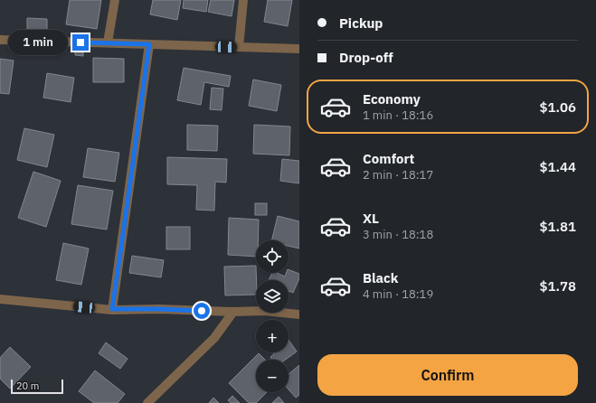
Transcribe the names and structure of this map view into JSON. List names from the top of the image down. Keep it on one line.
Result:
{"scale_bar":"20 m","page":{"banner":["Pickup","Drop-off"],"bubble":"1 min","list":[{"name":"Economy","note":"1 min · 18:16","value":"$1.06"},{"name":"Comfort","note":"2 min · 18:17","value":"$1.44"},{"name":"XL","note":"3 min · 18:18","value":"$1.81"},{"name":"Black","note":"4 min · 18:19","value":"$1.78"}],"map_buttons":["+","−"],"buttons":"Confirm","scale":"20 m"}}
